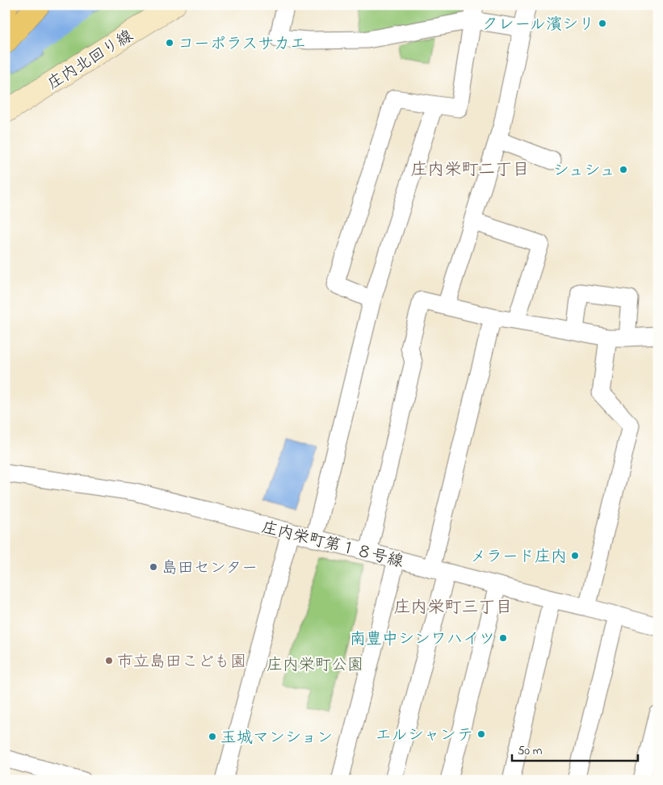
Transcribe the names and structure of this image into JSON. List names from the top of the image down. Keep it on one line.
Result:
{"streets":{"street":["庄内北回り線","庄内栄町第１８号線"]},"districts":["庄内栄町二丁目","庄内栄町三丁目"],"parks":["庄内栄町公園"],"places":["クレール濱シリ","コーポラスサカエ","シュシュ","メラード庄内","島田センター","南豊中シンワハイツ","市立島田こども園","エルシャンテ","玉城マンション"],"scale_bar":"50 m"}
